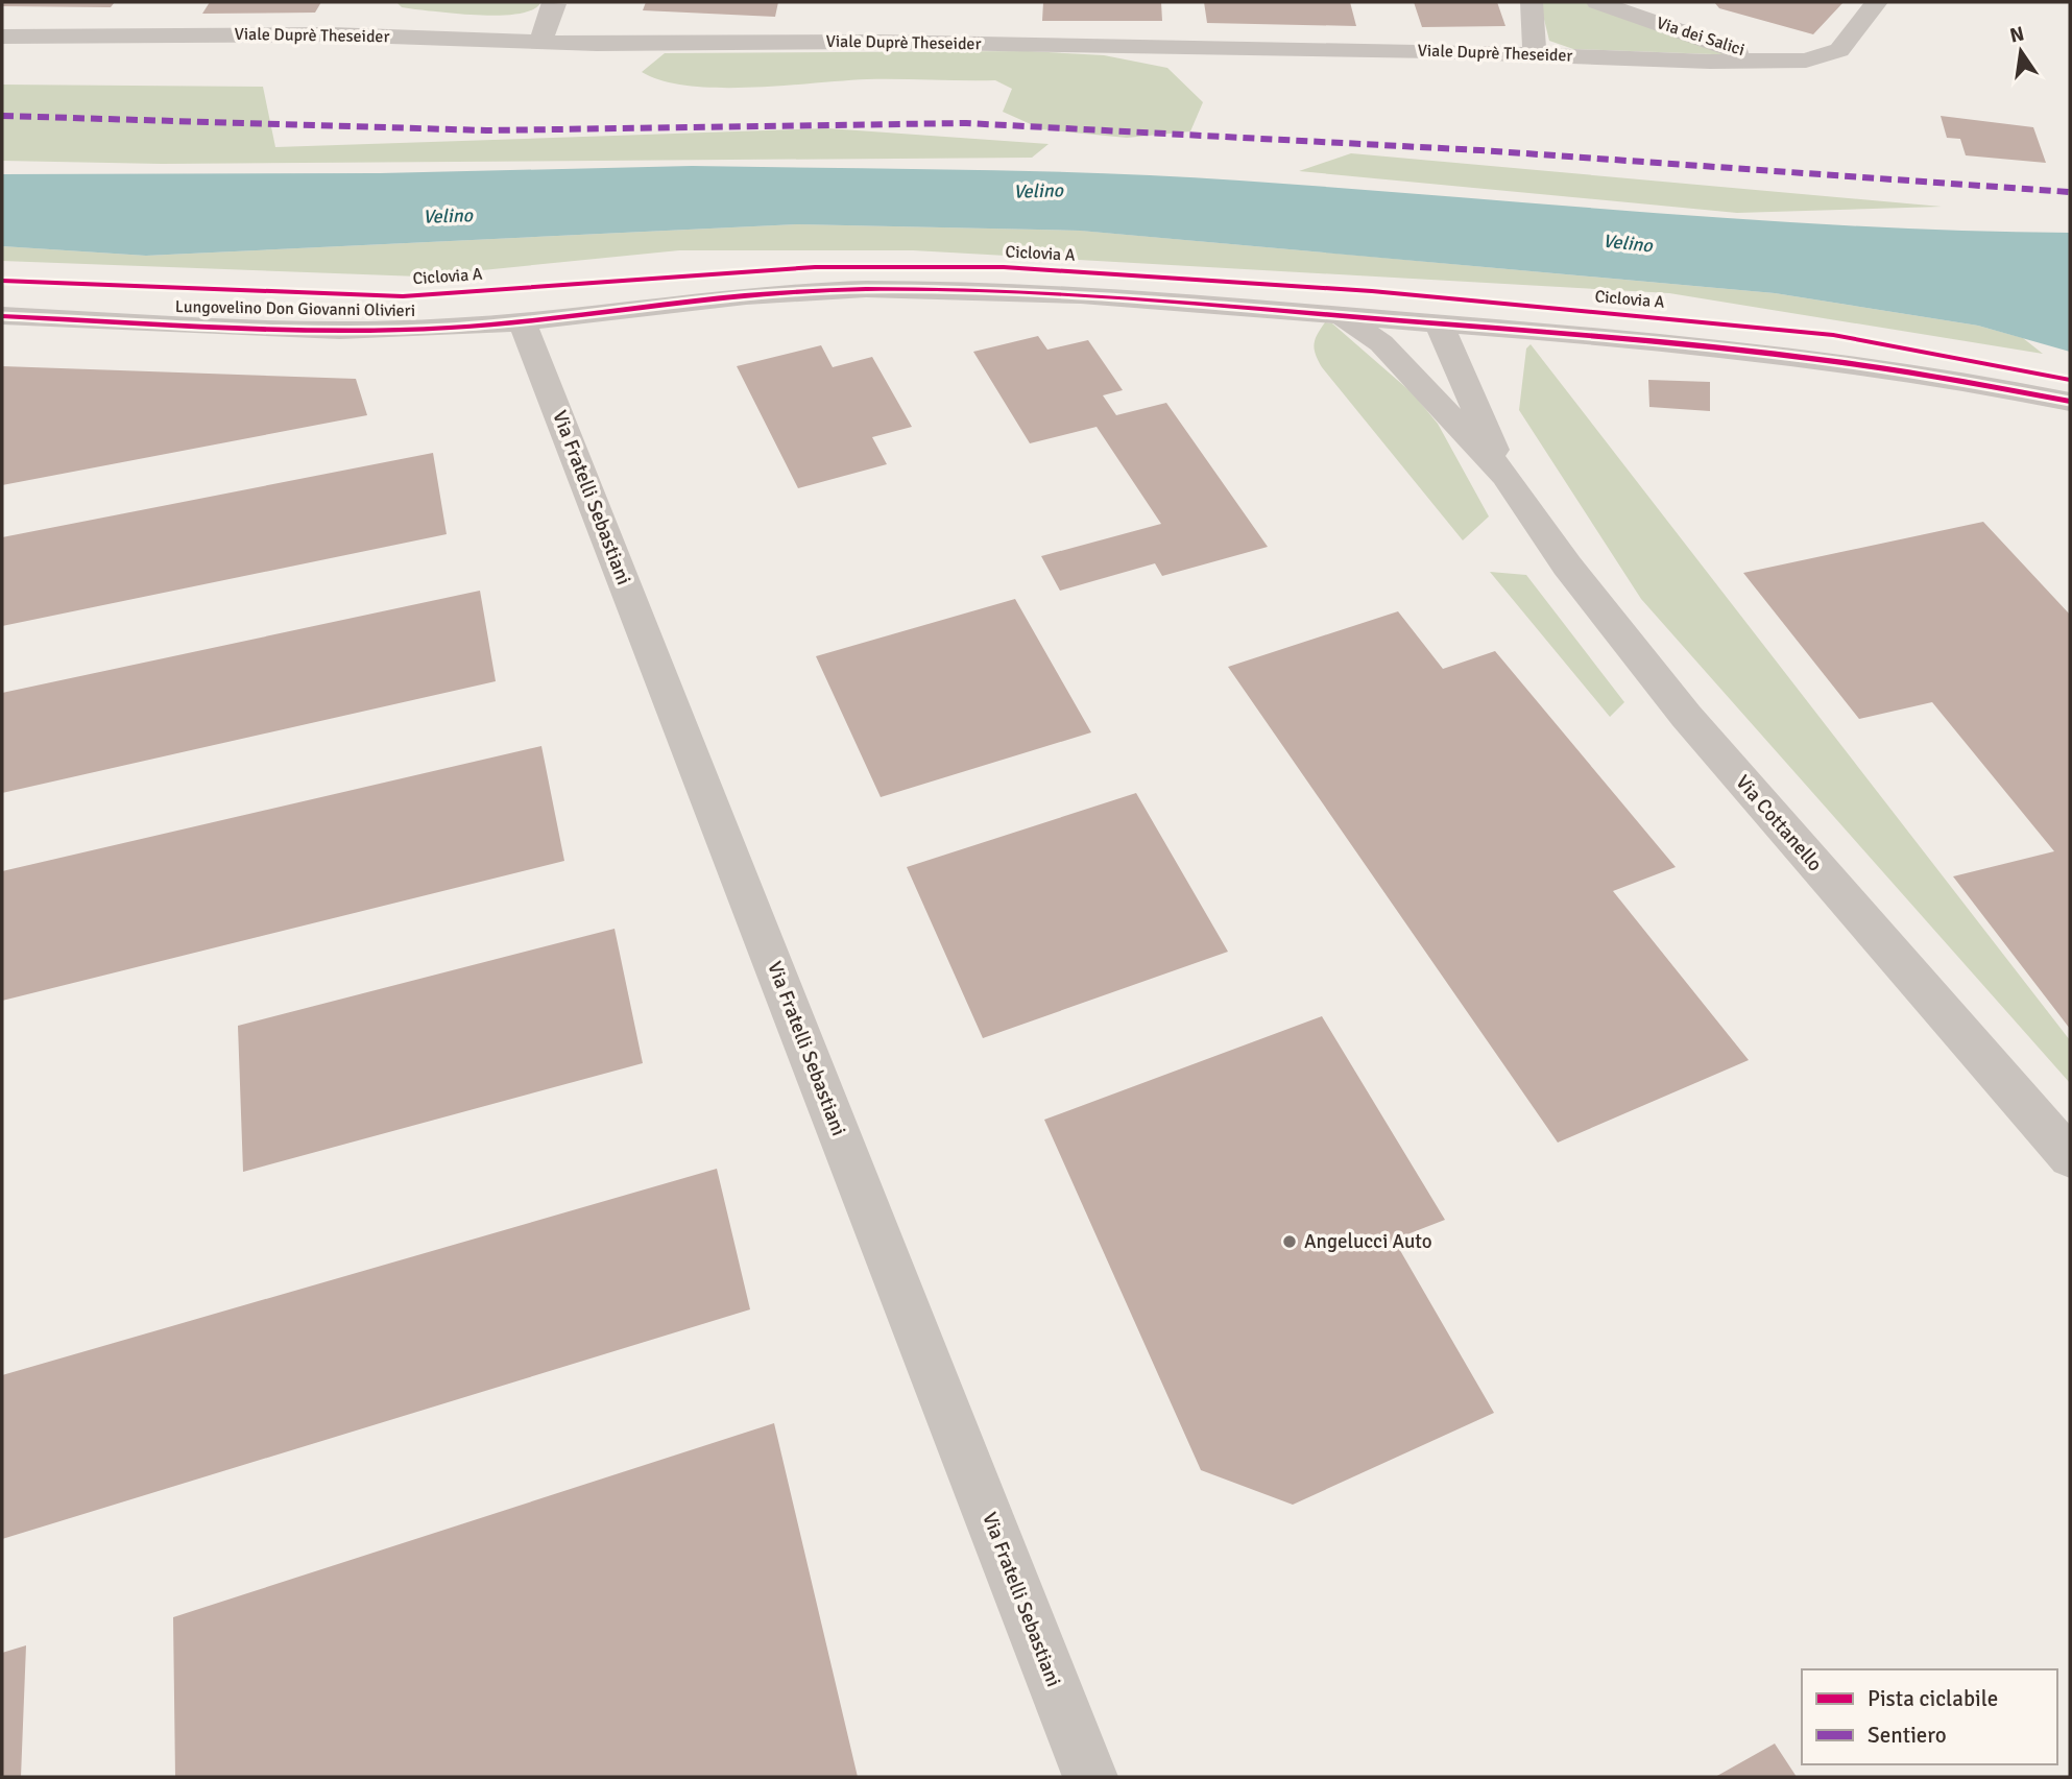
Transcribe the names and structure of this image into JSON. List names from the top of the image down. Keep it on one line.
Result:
{"streets":{"street":["Viale Duprè Theseider","Via dei Salici","Lungovelino Don Giovanni Olivieri","Via Fratelli Sebastiani","Via Cottanello"],"cycle path":["Ciclovia A"]},"crossings":[["Viale Duprè Theseider","Via dei Salici"],["Lungovelino Don Giovanni Olivieri","Via Fratelli Sebastiani"],["Lungovelino Don Giovanni Olivieri","Via Cottanello"]],"water":["Velino"],"places":["Angelucci Auto"],"legend":["Pista ciclabile","Sentiero"],"north":"top"}
